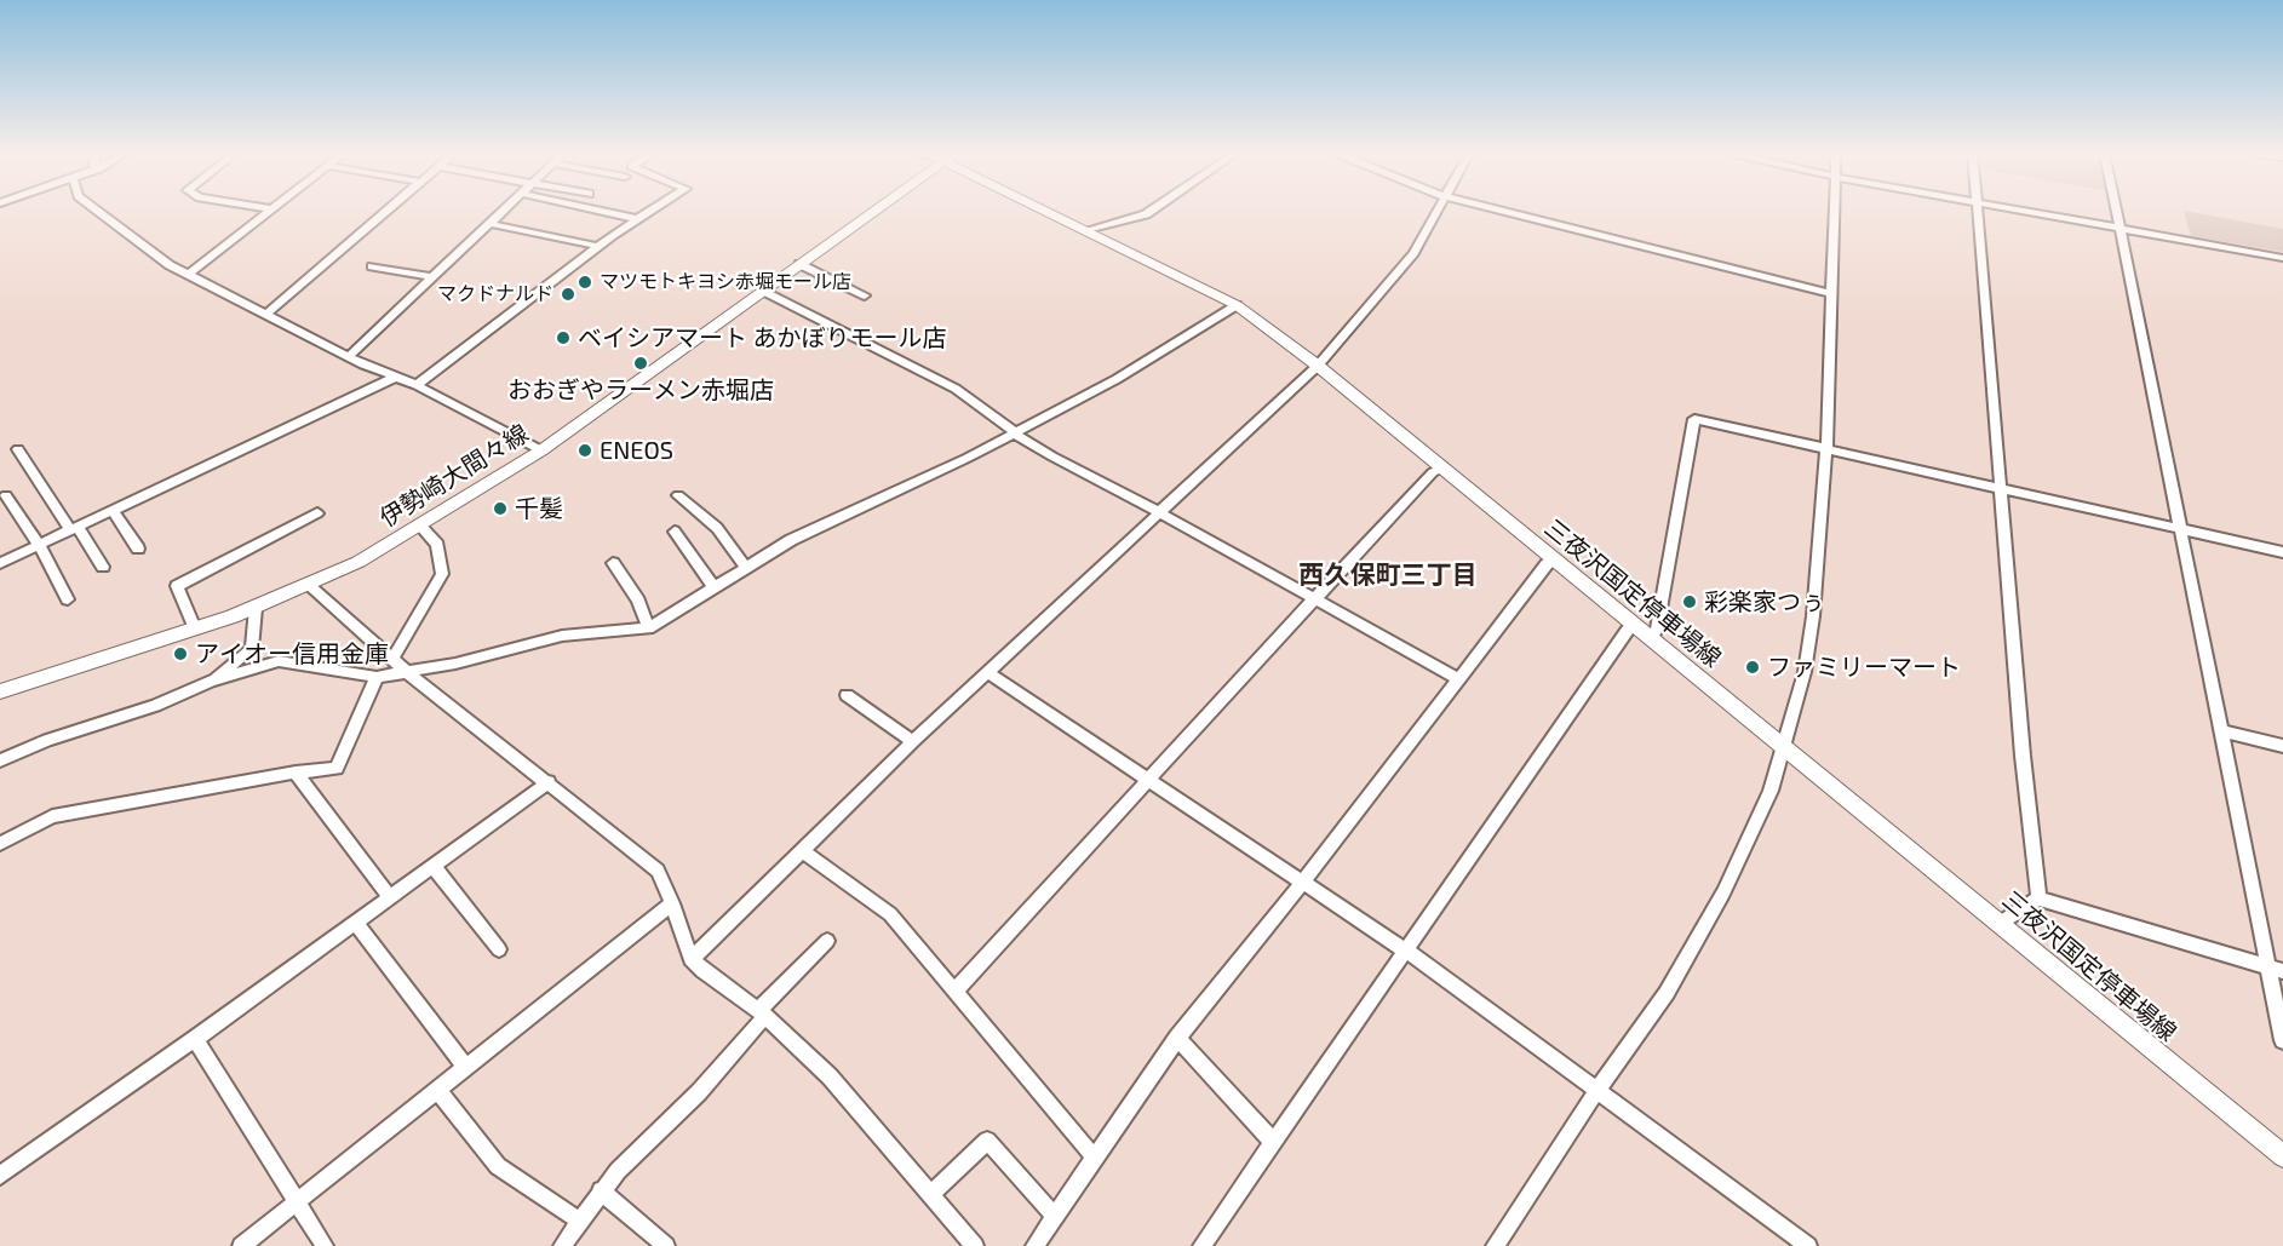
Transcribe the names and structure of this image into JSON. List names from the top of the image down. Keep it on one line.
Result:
{"streets":{"main road":["伊勢崎大間々線","三夜沢国定停車場線"]},"districts":["西久保町三丁目"],"places":["マツモトキヨシ赤堀モール店","マクドナルド","ベイシアマート あかぼりモール店","おおぎやラーメン赤堀店","ENEOS","千髪","彩楽家つぅ","アイオー信用金庫","ファミリーマート"]}
